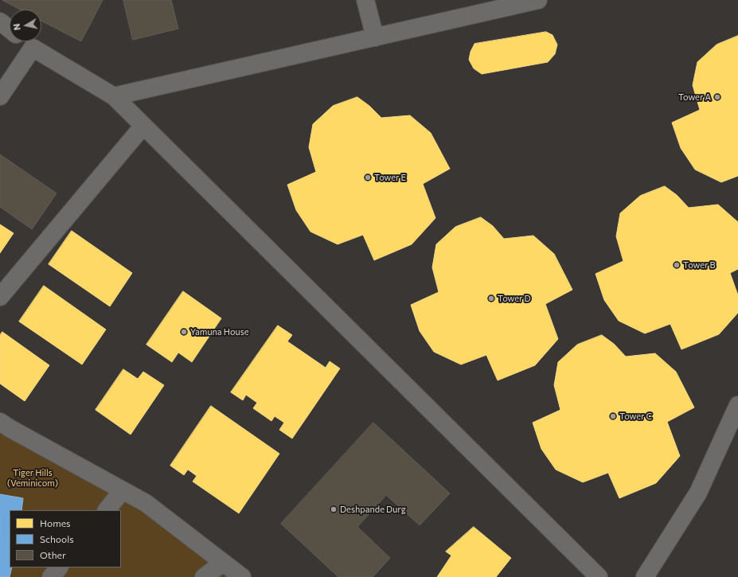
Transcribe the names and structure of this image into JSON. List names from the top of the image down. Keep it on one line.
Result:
{"parks":["Tiger Hills (Veminicom)"],"places":["Tower A","Tower E","Tower B","Tower D","Yamuna House","Tower C","Deshpande Durg"],"legend":["Homes","Schools","Other"],"north":"left"}
